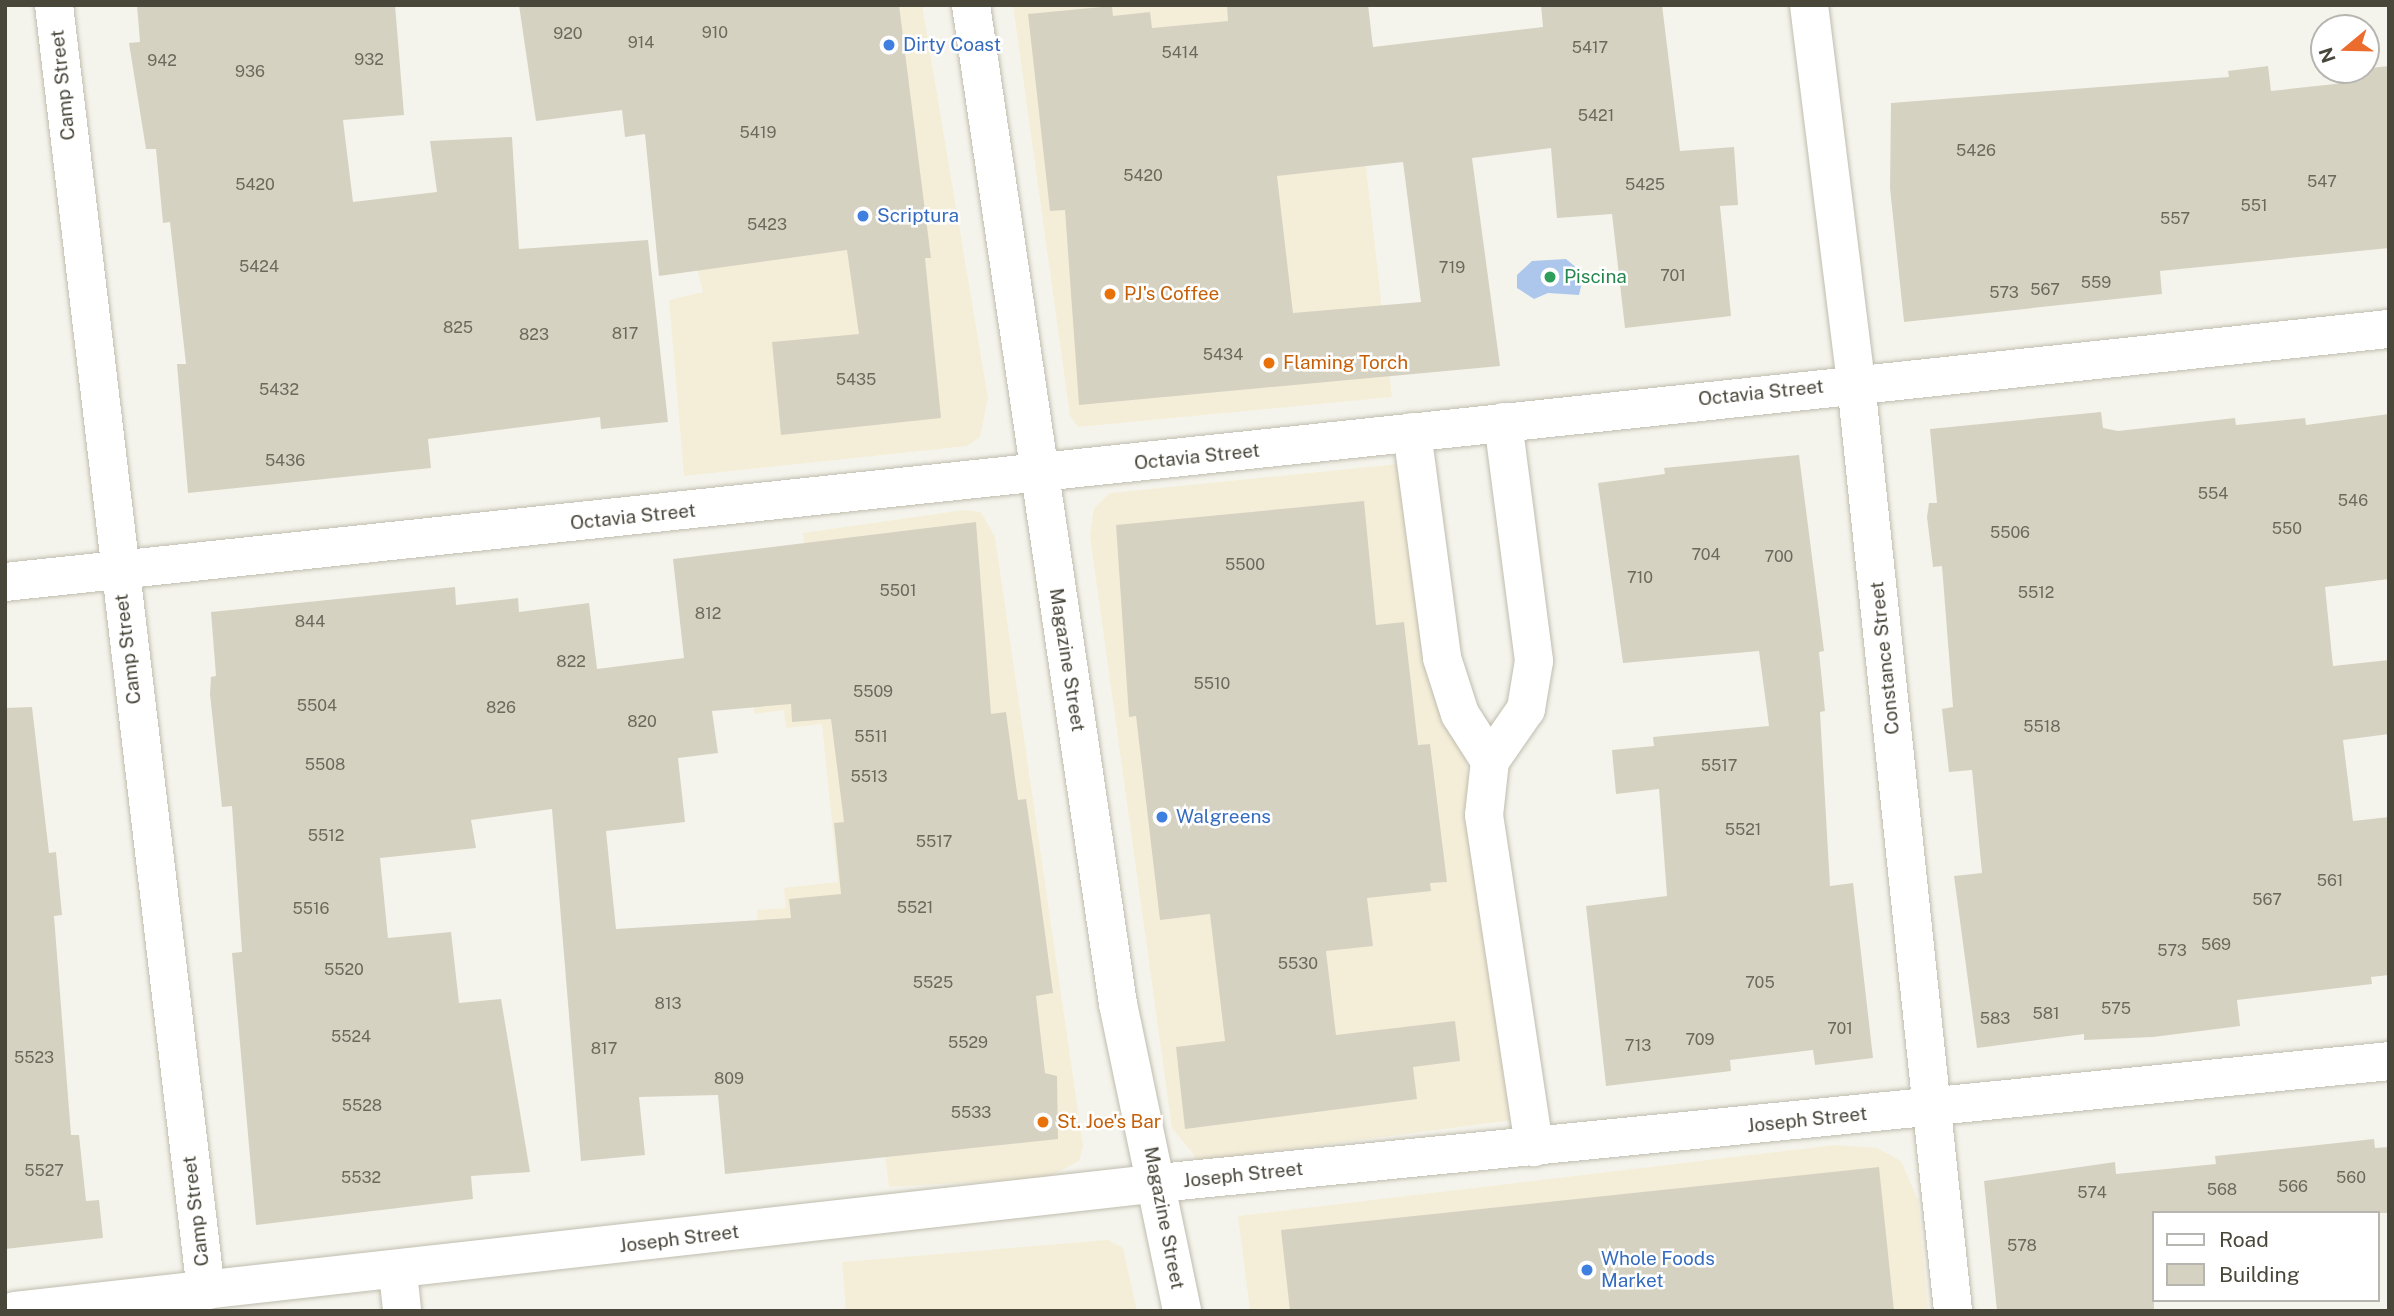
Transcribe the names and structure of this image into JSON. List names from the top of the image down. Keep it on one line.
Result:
{"streets":{"street":["Camp Street","Octavia Street","Constance Street","Magazine Street","Joseph Street"]},"crossings":[["Camp Street","Octavia Street"],["Camp Street","Joseph Street"],["Octavia Street","Constance Street"],["Octavia Street","Magazine Street"],["Constance Street","Joseph Street"],["Magazine Street","Joseph Street"]],"places":["Dirty Coast","Scriptura","Piscina","PJ's Coffee","Flaming Torch","Walgreens","St. Joe's Bar","Whole Foods Market"],"house_numbers":["910","920","914","5417","5414","932","942","936","5421","5419","5426","5420","547","5420","5425","551","557","5423","5424","719","701","559","567","573","825","817","823","5434","5435","5432","5436","554","546","550","5506","704","700","5500","710","5501","5512","812","844","822","5510","5509","5504","826","820","5518","5511","5508","5517","5513","5521","5512","5517","561","567","5521","5516","569","573","5530","5520","5525","705","813","575","581","583","701","5524","709","5529","713","817","5523","809","5528","5533","5527","5532","560","566","568","574","578"],"legend":["Road","Building"],"north":"left"}
